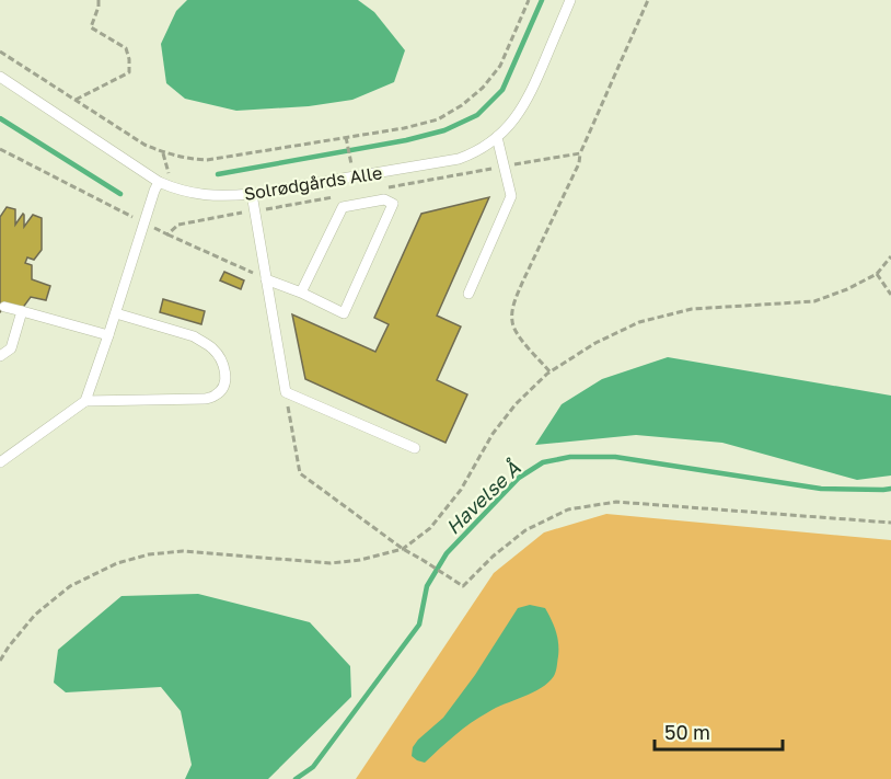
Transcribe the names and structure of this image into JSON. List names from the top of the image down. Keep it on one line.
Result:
{"streets":{"lane":["Solrødgårds Alle"]},"water":["Havelse Å"],"scale_bar":"50 m"}
